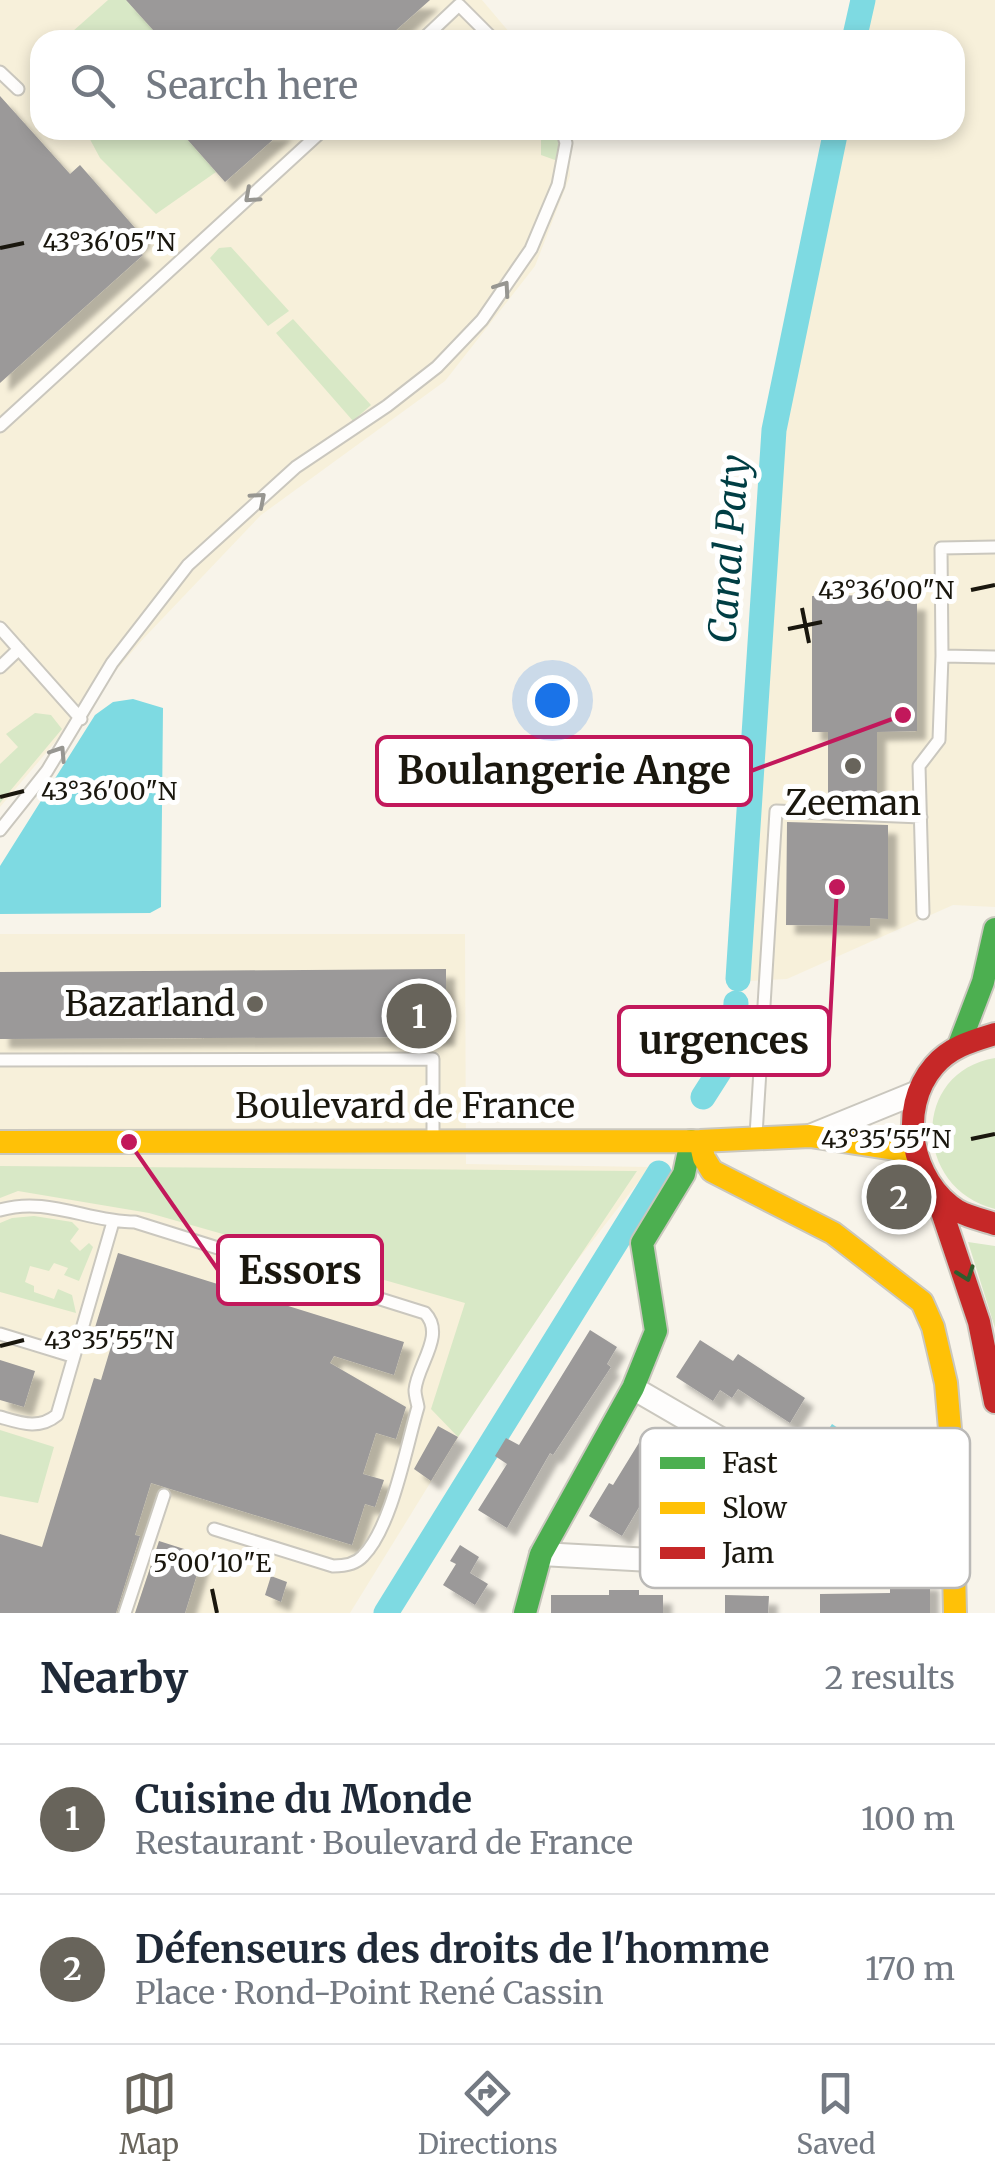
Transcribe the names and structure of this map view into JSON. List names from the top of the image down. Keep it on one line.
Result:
{"streets":{"street":["Boulevard de France"]},"water":["Canal Paty"],"places":["Boulangerie Ange","Zeeman","urgences","Bazarland","Essors"],"legend":["Fast","Slow","Jam"],"page":{"search":"Search here","pins":["1","2"],"heading":["Nearby","2 results"],"list":[{"mark":"1","name":"Cuisine du Monde","note":"Restaurant · Boulevard de France","value":"100 m"},{"mark":"2","name":"Défenseurs des droits de l'homme","note":"Place · Rond-Point René Cassin","value":"170 m"}],"nav":["Map","Directions","Saved"]},"coordinates":["43°36'05\"N","43°36'00\"N","43°35'55\"N","5°00'10\"E"]}
